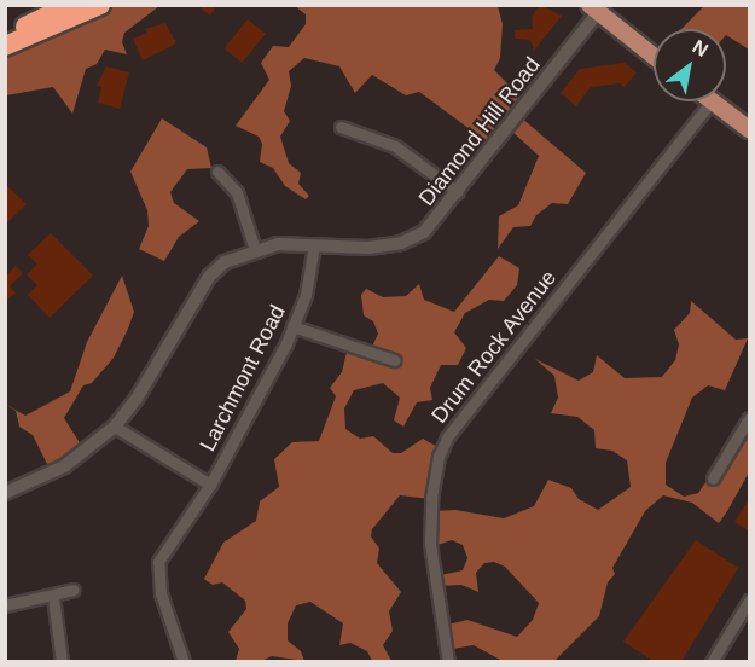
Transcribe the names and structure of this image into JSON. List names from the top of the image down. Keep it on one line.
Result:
{"streets":{"street":["Diamond Hill Road","Drum Rock Avenue","Larchmont Road"]},"crossings":[["Diamond Hill Road","Larchmont Road"]],"north":"top right"}
